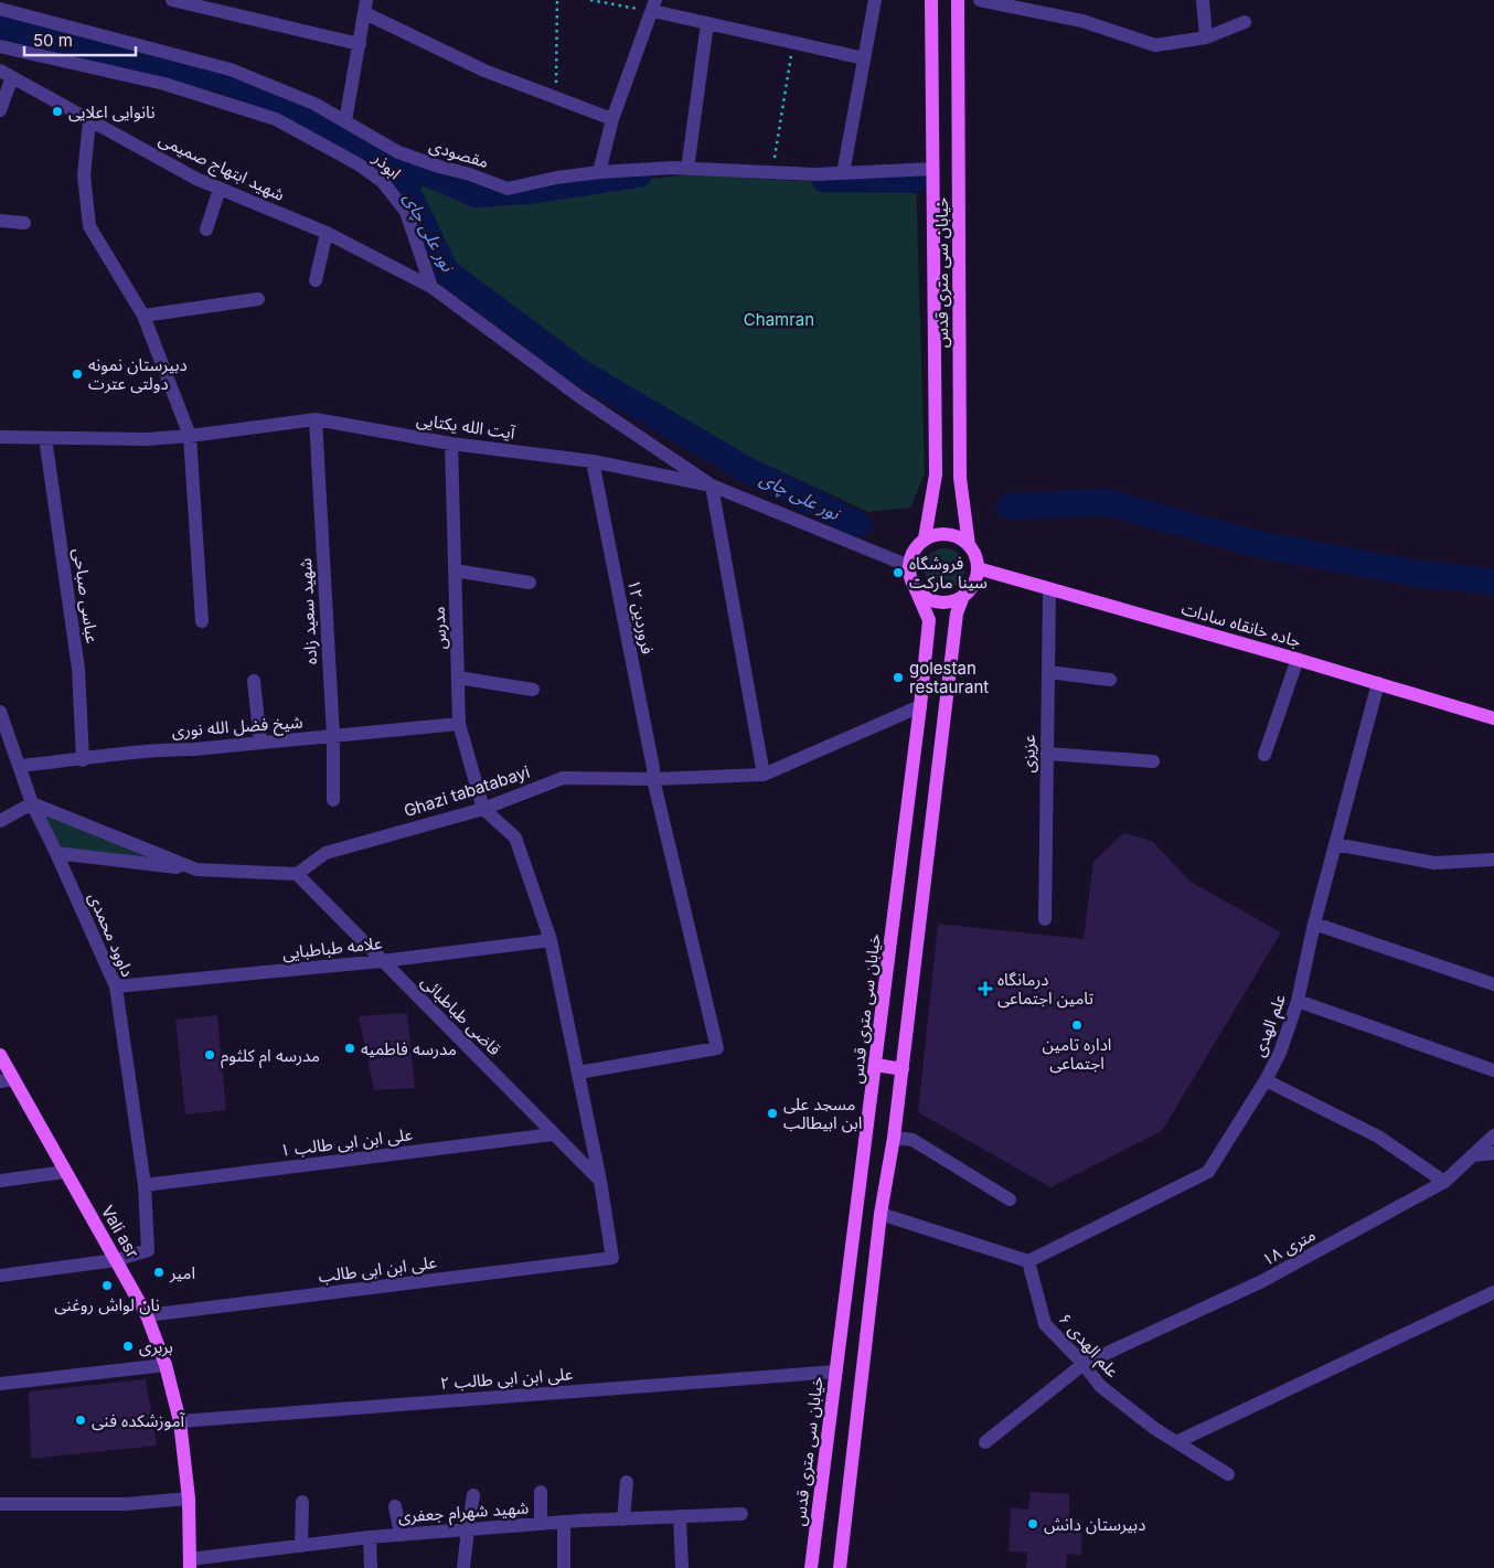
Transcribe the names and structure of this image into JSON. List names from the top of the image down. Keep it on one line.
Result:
{"streets":{"main road":["خیابان سی متری قدس","جاده خانقاه سادات","Vali asr"],"street":["مقصودی","ابوذر","شهید ابتهاج صمیمی","آیت الله یکتایی","عباسی صباحی","شهید سعید زاده","۱۲ فروردین","مدرس","شیخ فضل الله نوری","عزیزی","Ghazi tabatabayi","داوود محمدی","علامه طباطبایی","قاضی طباطبائی","علم الهدی","علی ابن ابی طالب ۱","۱۸ متری","علی ابن ابی طالب","علم الهدی ۶","علی ابن ابی طالب ۲","شهید شهرام جعفری"]},"crossings":[["مقصودی","خیابان سی متری قدس"],["ابوذر","شهید ابتهاج صمیمی"],["خیابان سی متری قدس","آیت الله یکتایی"],["خیابان سی متری قدس","جاده خانقاه سادات"],["خیابان سی متری قدس","Ghazi tabatabayi"],["خیابان سی متری قدس","علی ابن ابی طالب ۲"],["آیت الله یکتایی","عباسی صباحی"],["آیت الله یکتایی","شهید سعید زاده"],["آیت الله یکتایی","۱۲ فروردین"],["آیت الله یکتایی","جاده خانقاه سادات"],["آیت الله یکتایی","مدرس"],["عباسی صباحی","شیخ فضل الله نوری"],["شهید سعید زاده","شیخ فضل الله نوری"],["۱۲ فروردین","Ghazi tabatabayi"],["جاده خانقاه سادات","عزیزی"],["جاده خانقاه سادات","علم الهدی"],["مدرس","شیخ فضل الله نوری"],["مدرس","Ghazi tabatabayi"],["شیخ فضل الله نوری","داوود محمدی"],["Ghazi tabatabayi","قاضی طباطبائی"],["داوود محمدی","علامه طباطبایی"],["داوود محمدی","علی ابن ابی طالب ۱"],["داوود محمدی","Vali asr"],["علامه طباطبایی","قاضی طباطبائی"],["قاضی طباطبائی","علی ابن ابی طالب ۱"],["قاضی طباطبائی","علی ابن ابی طالب"],["علم الهدی","علم الهدی ۶"],["Vali asr","علی ابن ابی طالب"],["Vali asr","علی ابن ابی طالب ۲"],["Vali asr","شهید شهرام جعفری"],["۱۸ متری","علم الهدی ۶"]],"water":["نور علی چای"],"parks":["Chamran"],"places":{"other":["نانوایی اعلایی","دبیرستان نمونه دولتی عترت","فروشگاه سینا مارکت","golestan restaurant","اداره تامین اجتماعی","مدرسه فاطمیه","مدرسه ام کلثوم","مسجد علی ابن ابیطالب","امیر","نان لواش روغنی","بربری","آموزشکده فنی","دبیرستان دانش"],"health":["درمانگاه تامین اجتماعی"]},"scale_bar":"50 m"}
